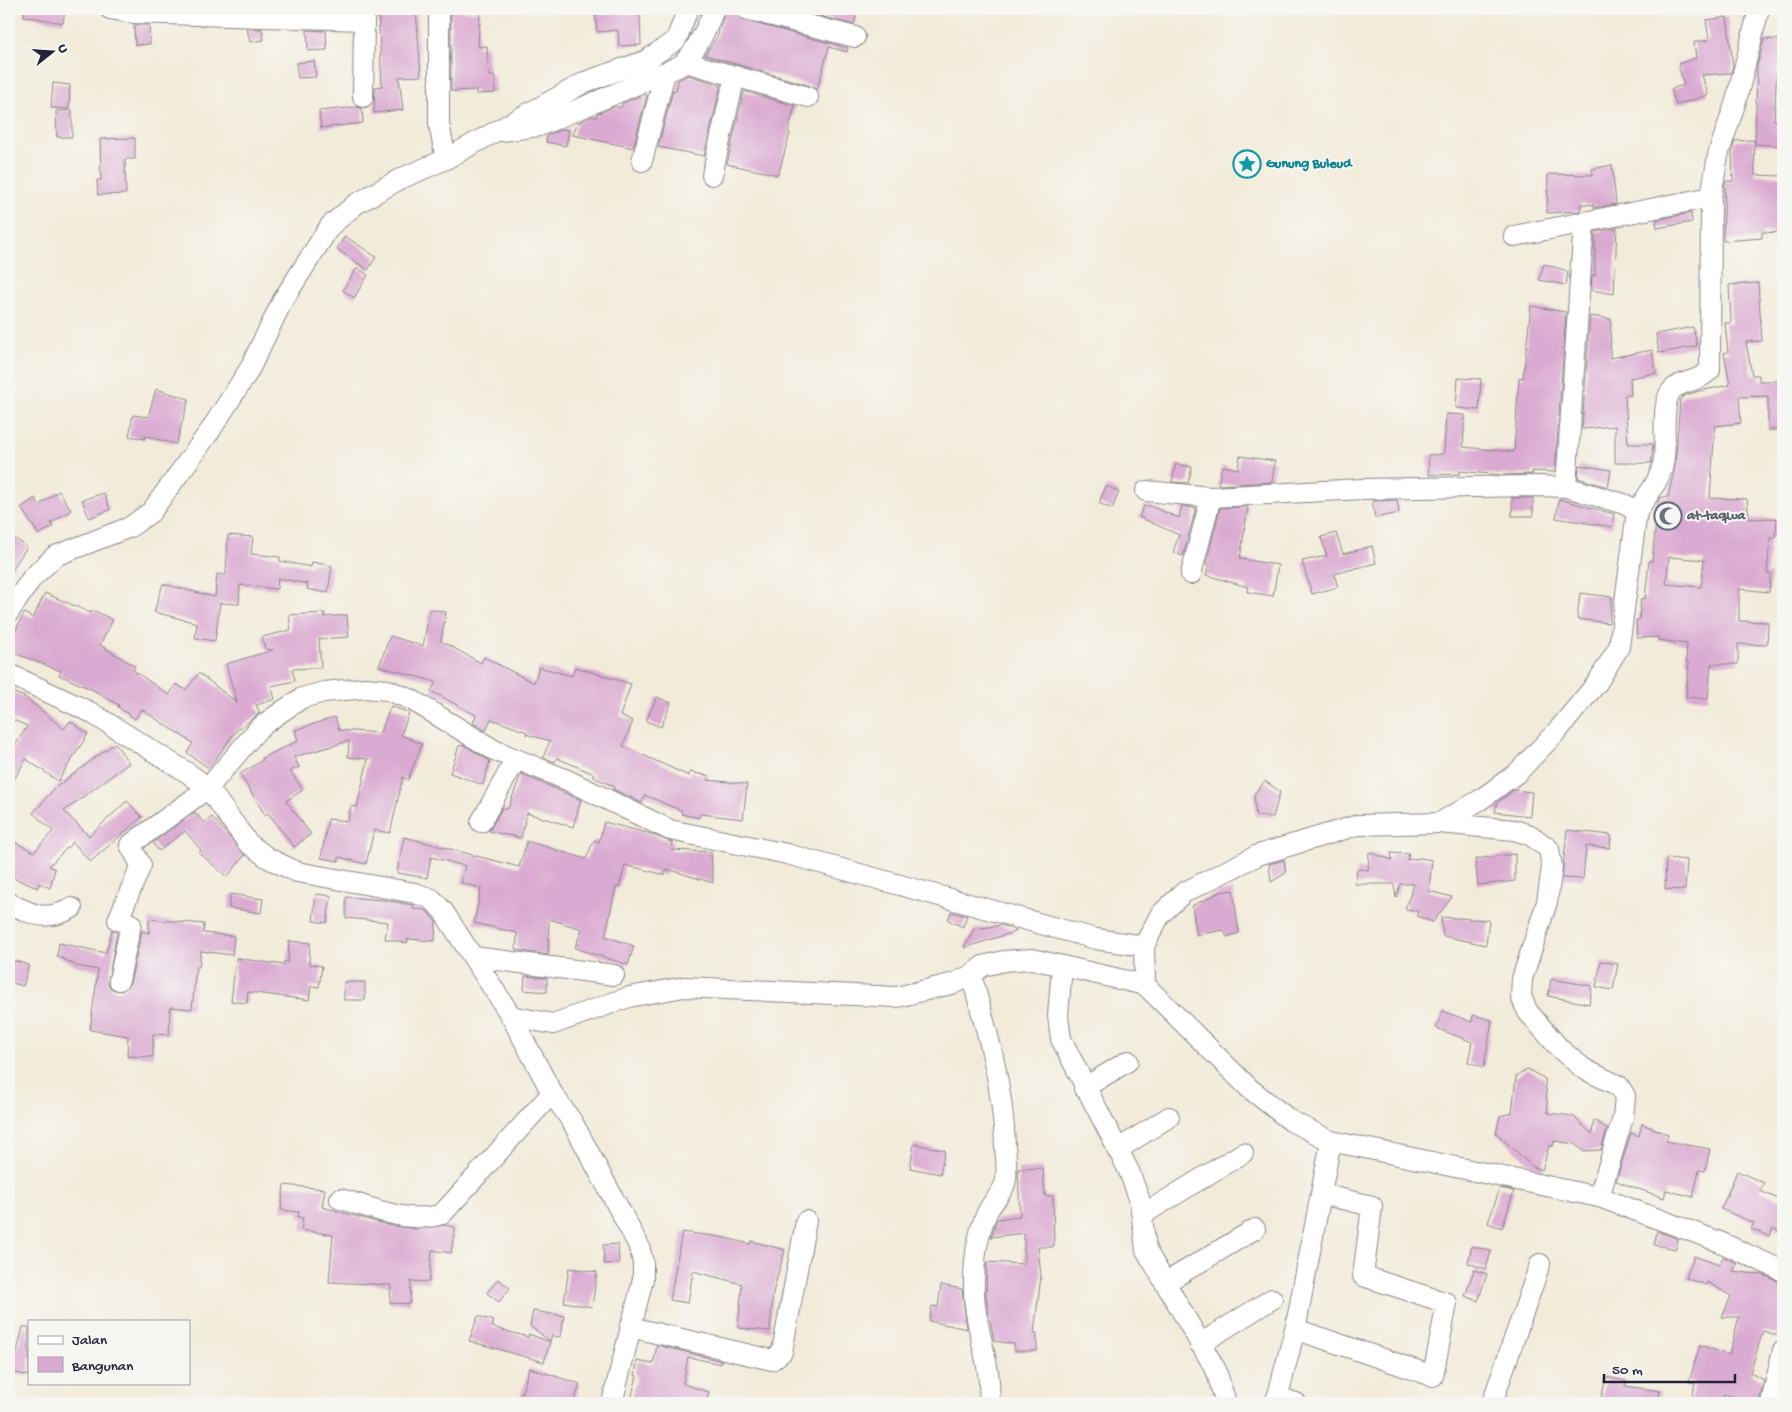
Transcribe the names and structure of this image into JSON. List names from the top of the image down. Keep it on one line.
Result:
{"places":{"place":["Gunung Buleud"],"mosque":["at-taqwa"]},"legend":["Jalan","Bangunan"],"scale_bar":"50 m","north":"right"}
